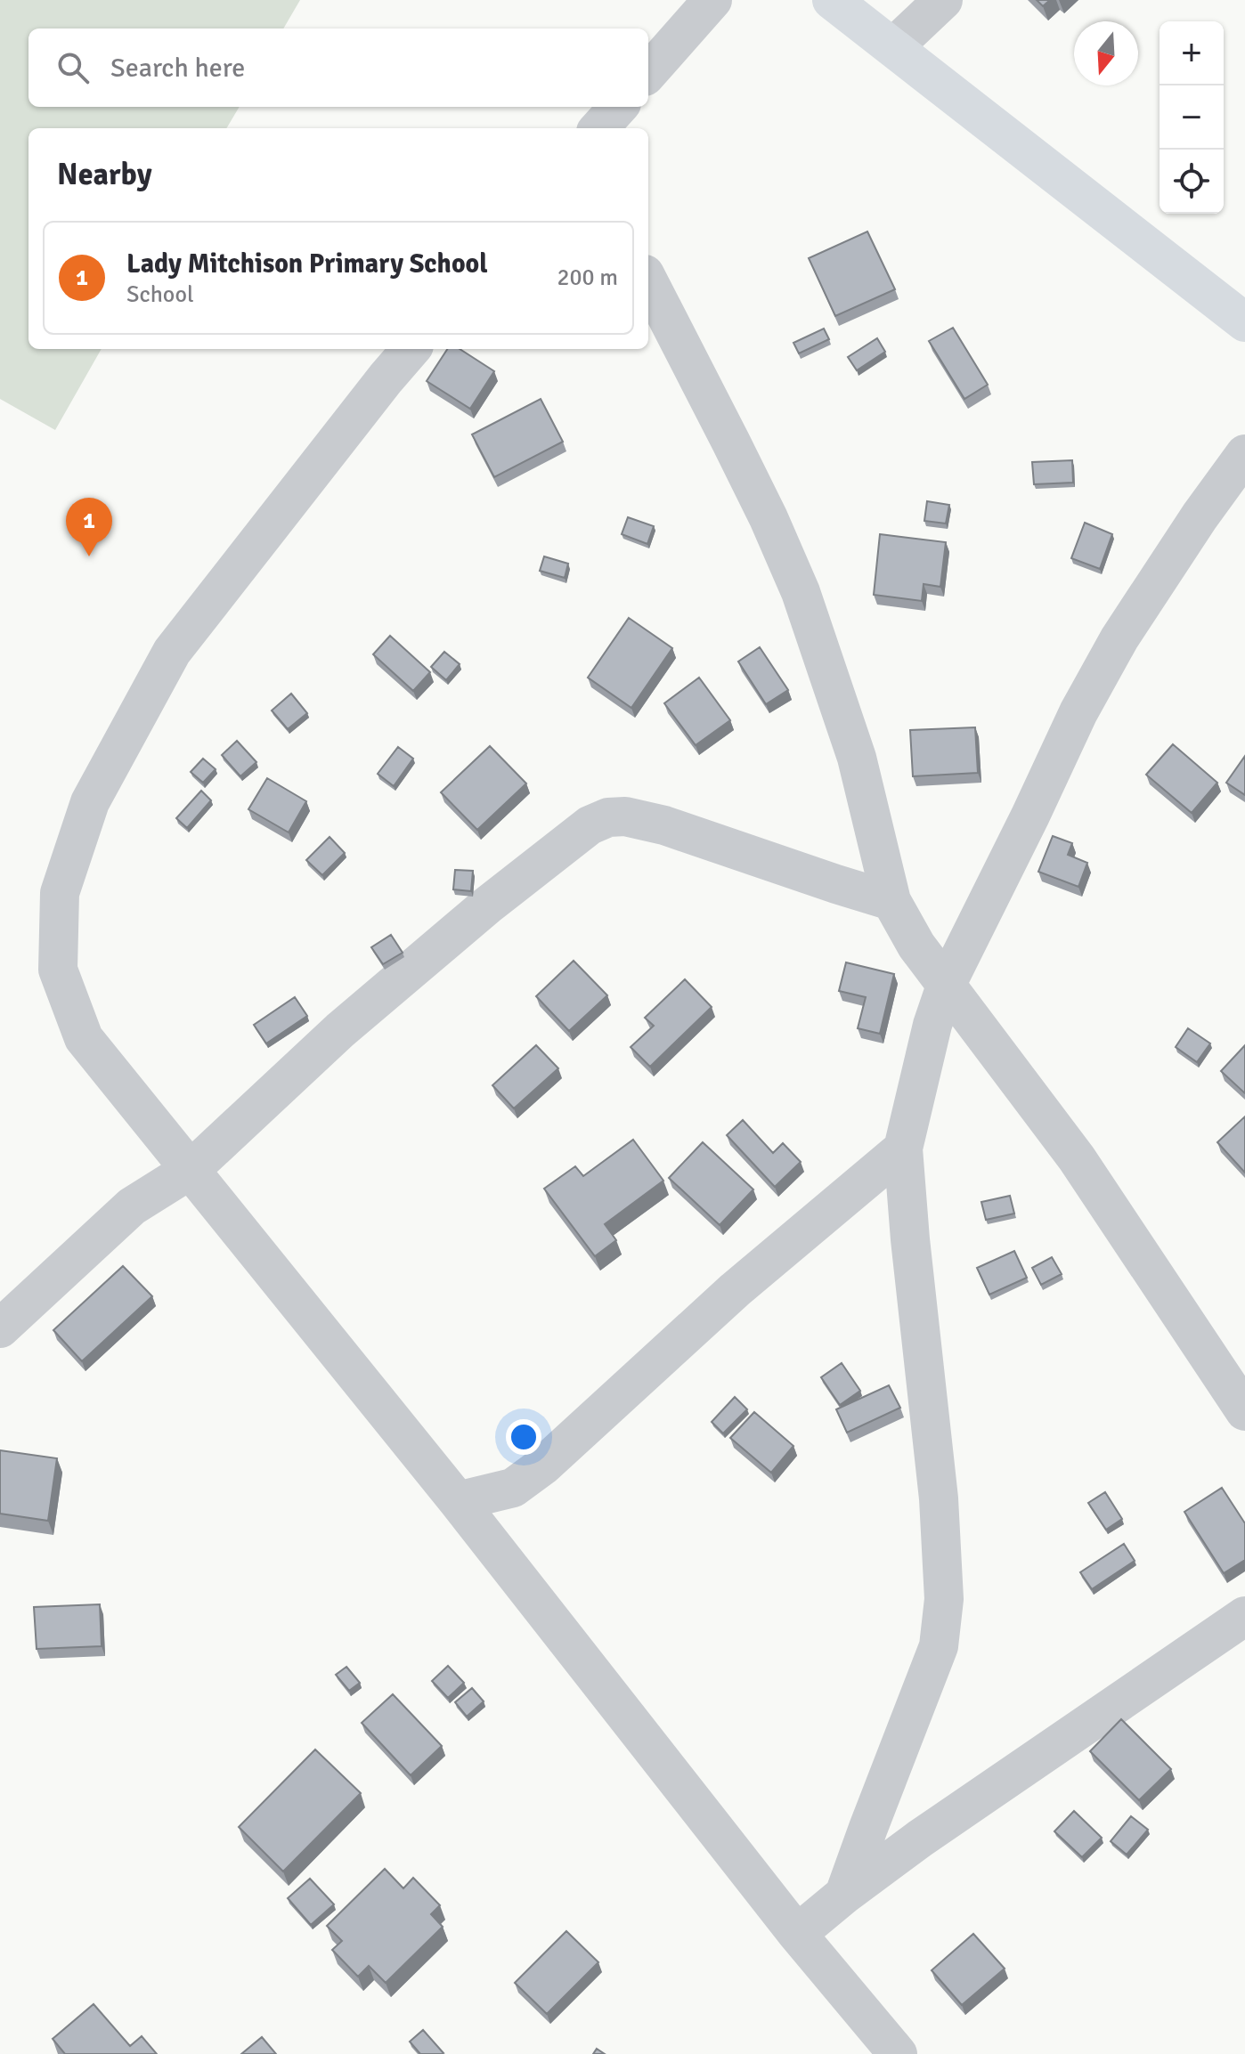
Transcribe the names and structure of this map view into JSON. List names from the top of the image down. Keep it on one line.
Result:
{"north":"bottom","page":{"map_buttons":["+","−"],"search":"Search here","heading":"Nearby","list":[{"mark":"1","name":"Lady Mitchison Primary School","note":"School","value":"200 m"}],"pins":"1"}}
